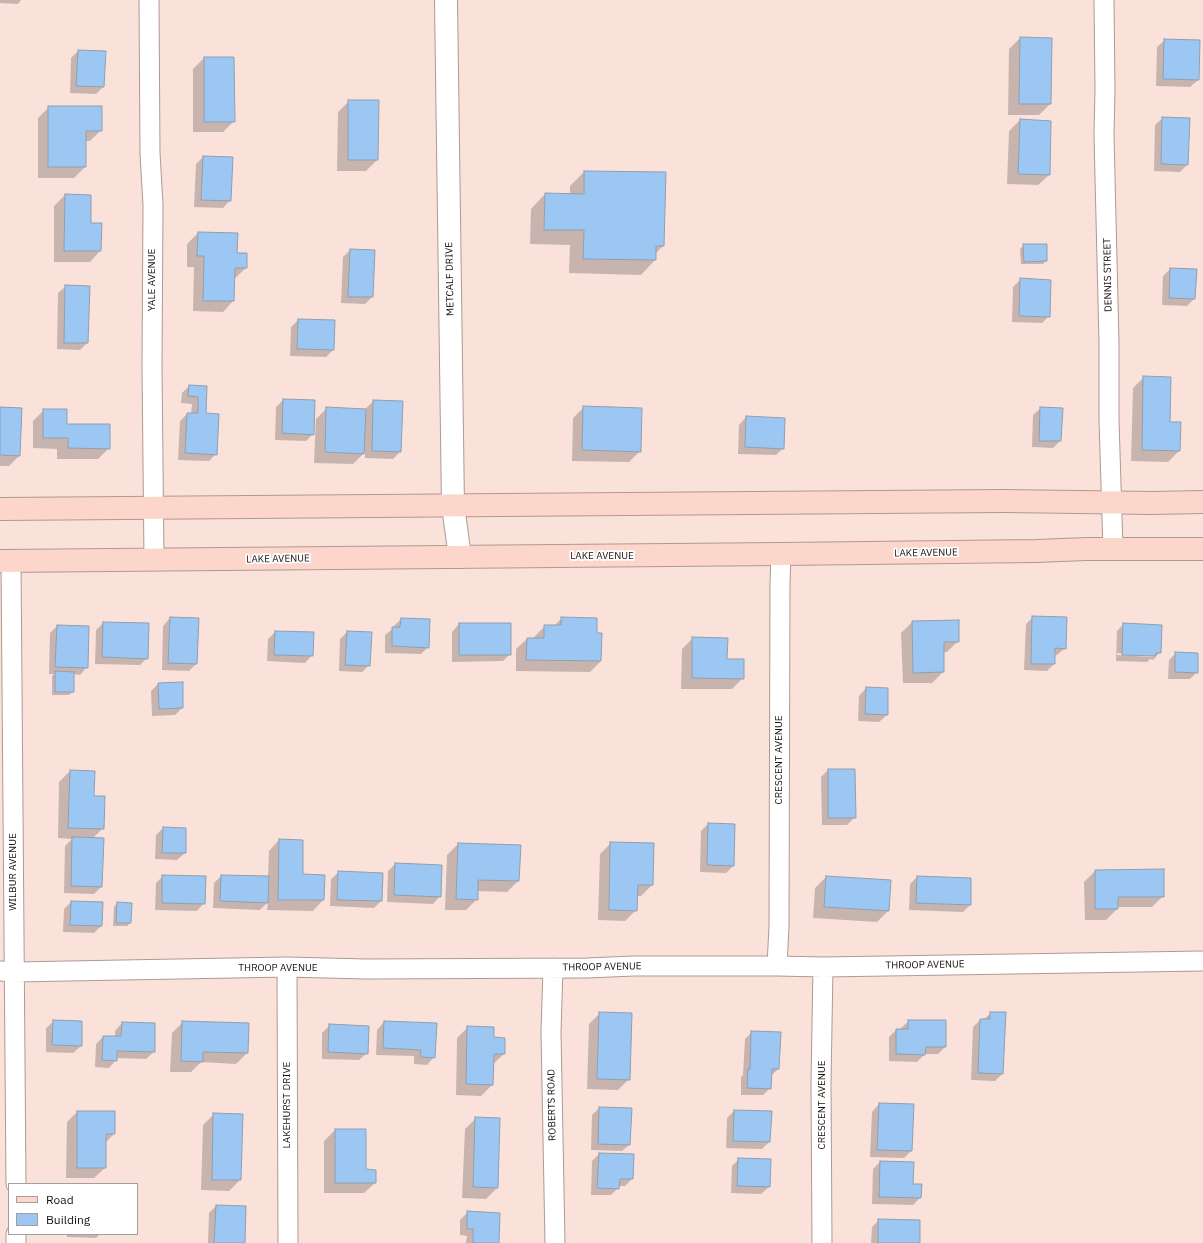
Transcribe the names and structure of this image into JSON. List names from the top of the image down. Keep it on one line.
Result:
{"streets":{"main road":["LAKE AVENUE"],"street":["DENNIS STREET","METCALF DRIVE","YALE AVENUE","CRESCENT AVENUE","WILBUR AVENUE","THROOP AVENUE","LAKEHURST DRIVE","ROBERTS ROAD"]},"crossings":[["DENNIS STREET","LAKE AVENUE"],["METCALF DRIVE","LAKE AVENUE"],["YALE AVENUE","LAKE AVENUE"],["LAKE AVENUE","CRESCENT AVENUE"],["LAKE AVENUE","WILBUR AVENUE"],["CRESCENT AVENUE","THROOP AVENUE"],["WILBUR AVENUE","THROOP AVENUE"],["THROOP AVENUE","LAKEHURST DRIVE"],["THROOP AVENUE","ROBERTS ROAD"]],"legend":["Road","Building"]}
